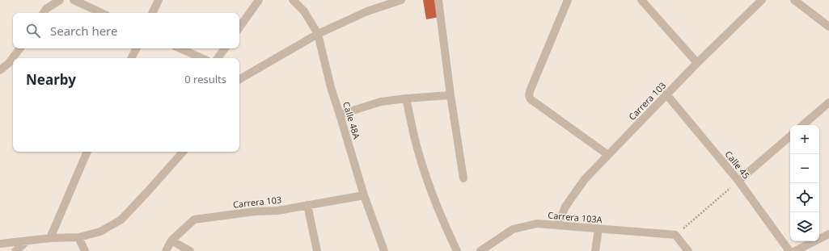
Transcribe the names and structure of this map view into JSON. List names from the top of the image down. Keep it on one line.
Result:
{"streets":{"street":["Carrera 103","Calle 48A","Calle 45","Carrera 103A"]},"crossings":[["Carrera 103","Calle 48A"],["Carrera 103","Calle 45"],["Carrera 103","Carrera 103A"]],"page":{"search":"Search here","heading":["Nearby","0 results"],"map_buttons":["+","−"]}}
